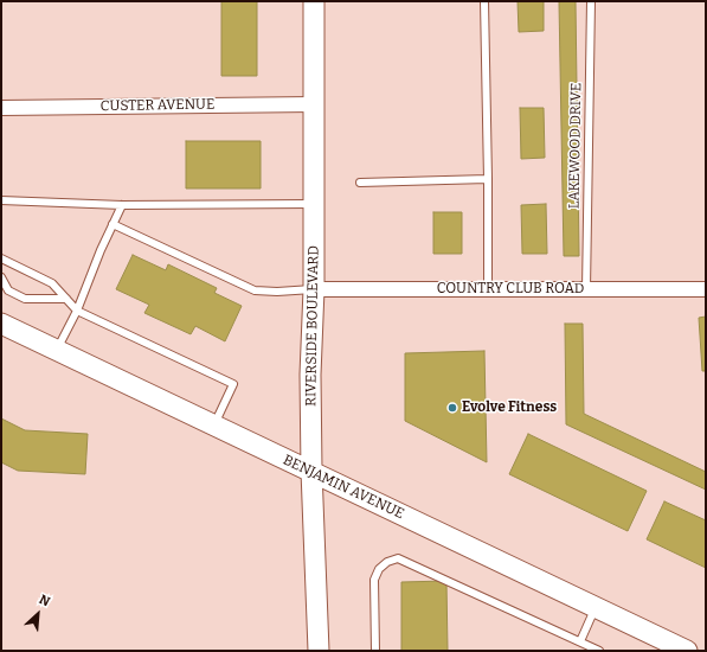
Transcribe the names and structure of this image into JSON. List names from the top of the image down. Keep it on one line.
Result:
{"streets":{"main road":["RIVERSIDE BOULEVARD","BENJAMIN AVENUE"],"street":["CUSTER AVENUE","COUNTRY CLUB ROAD"],"lane":["LAKEWOOD DRIVE"]},"crossings":[["CUSTER AVENUE","RIVERSIDE BOULEVARD"],["LAKEWOOD DRIVE","COUNTRY CLUB ROAD"],["COUNTRY CLUB ROAD","RIVERSIDE BOULEVARD"],["RIVERSIDE BOULEVARD","BENJAMIN AVENUE"]],"places":["Evolve Fitness"],"north":"top right"}
